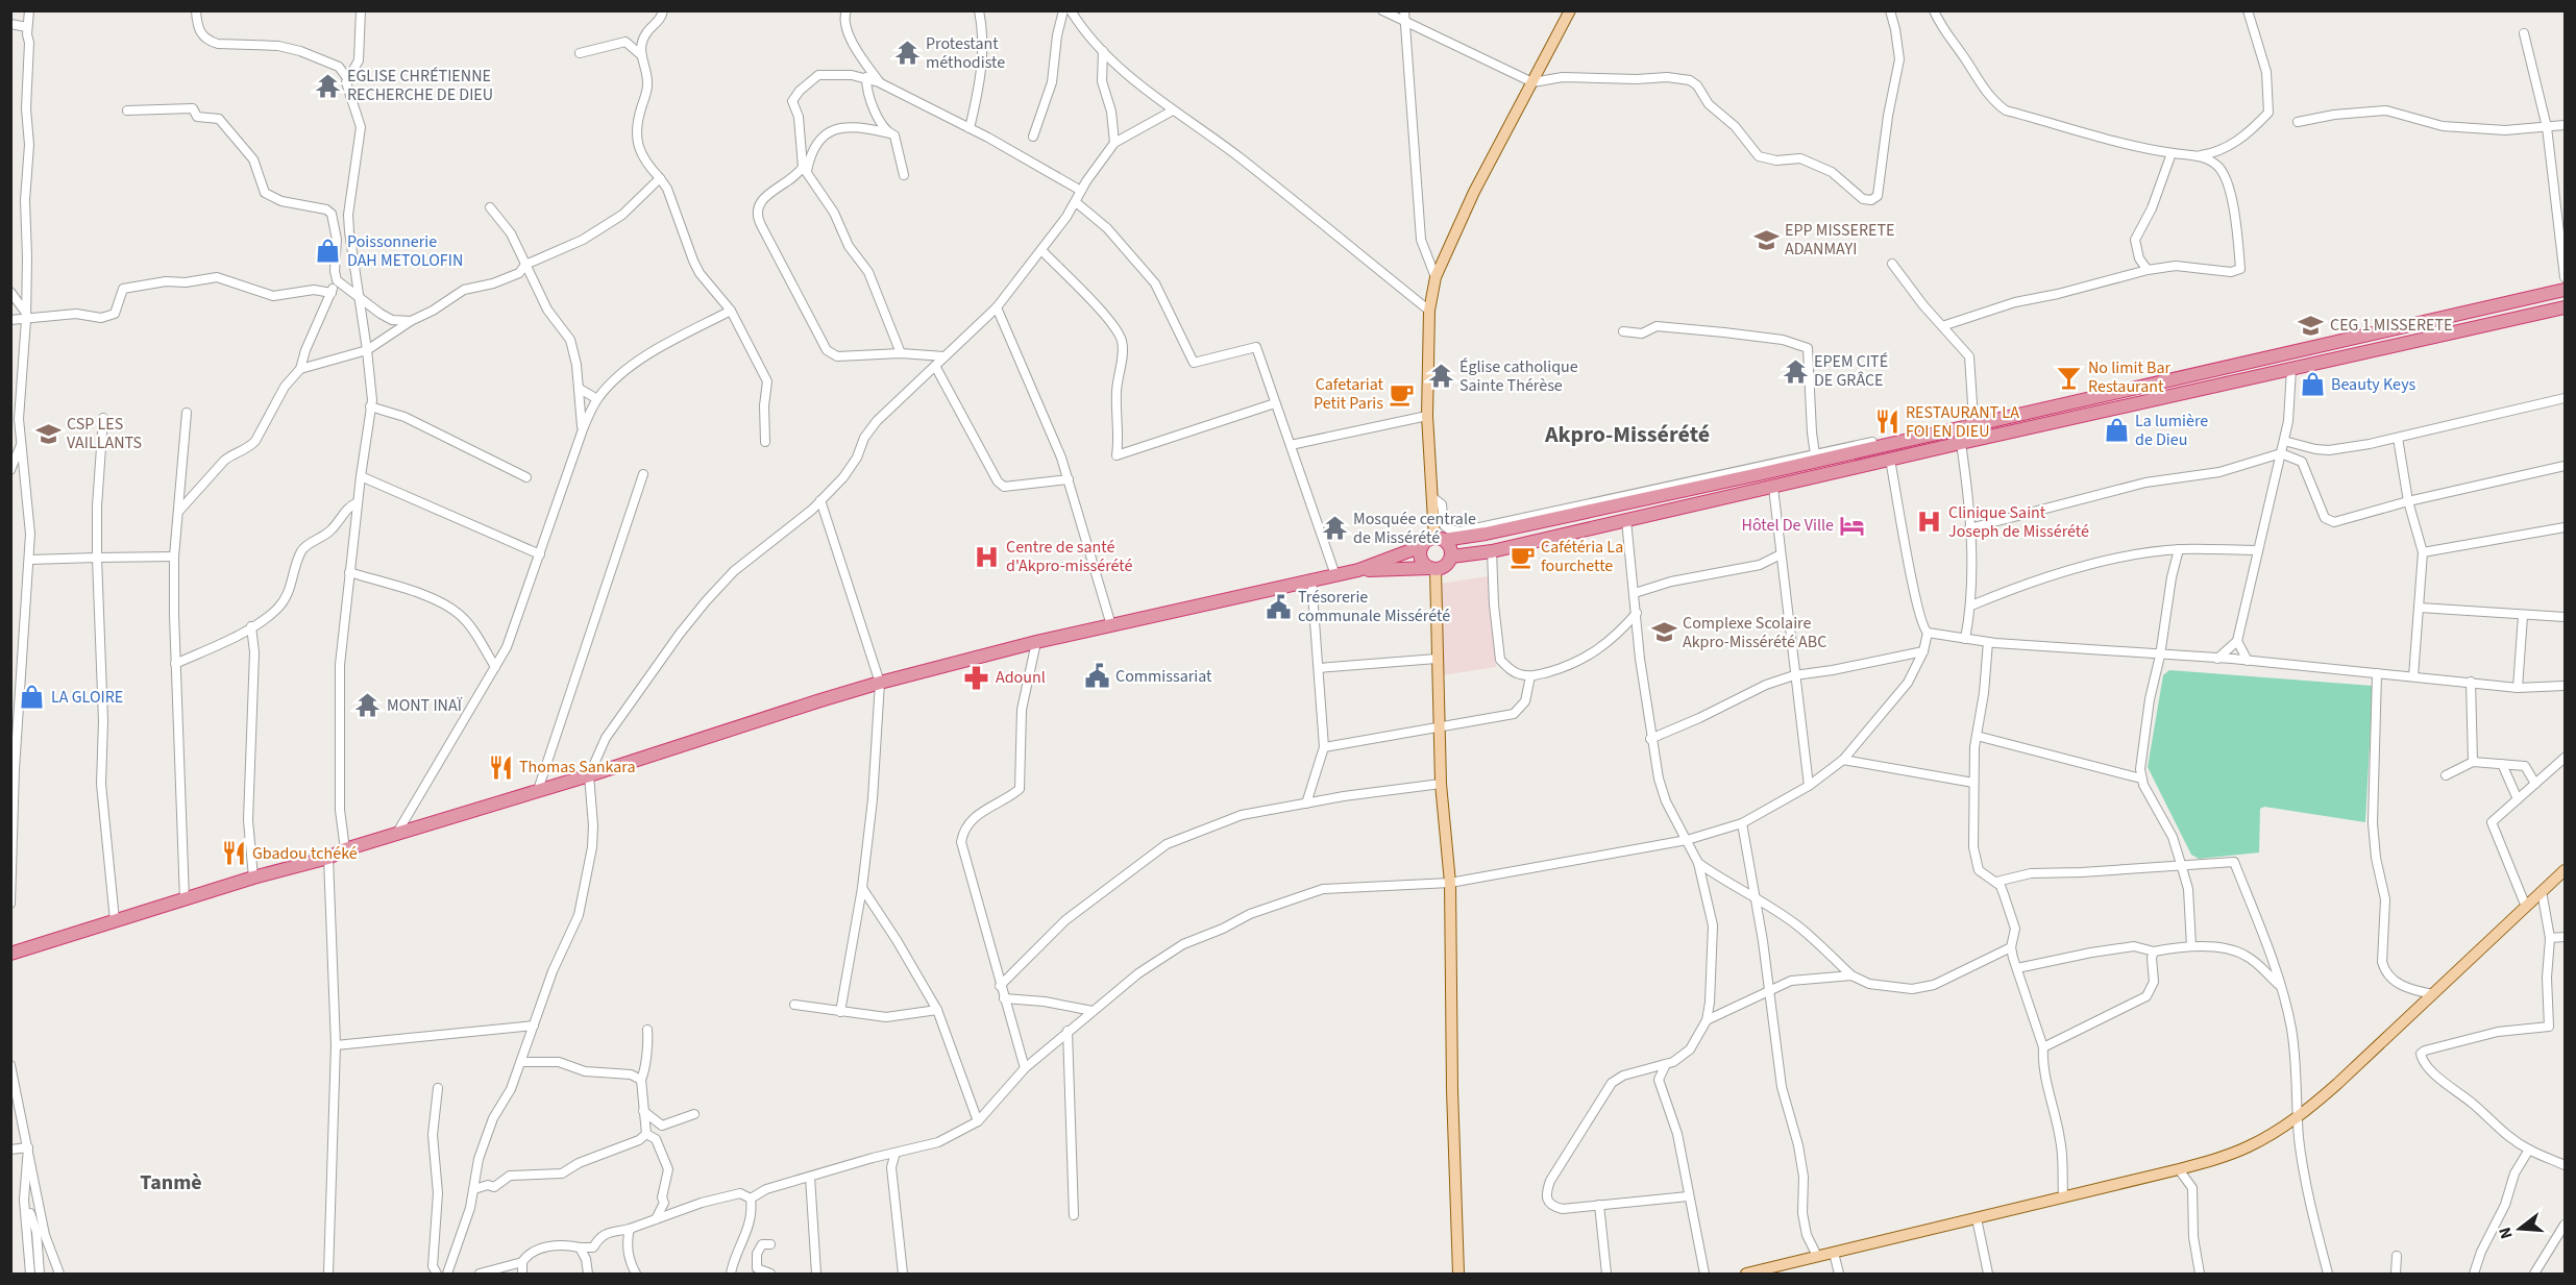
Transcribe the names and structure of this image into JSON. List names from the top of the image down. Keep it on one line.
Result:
{"districts":["Akpro-Missérété","Tanmè"],"places":{"temple":["Protestant méthodiste","EGLISE CHRÉTIENNE RECHERCHE DE DIEU","EPEM CITÉ DE GRÂCE","Église catholique Sainte Thérèse","Mosquée centrale de Missérété","MONT INAÏ"],"school or university":["EPP MISSERETE ADANMAYI","CEG 1 MISSERETE","CSP LES VAILLANTS","Complexe Scolaire Akpro-Missérété ABC"],"shop":["Poissonnerie DAH METOLOFIN","Beauty Keys","La lumière de Dieu","LA GLOIRE"],"bar":["No limit Bar Restaurant"],"cafe":["Cafetariat Petit Paris","Cafétéria La fourchette"],"restaurant":["RESTAURANT LA FOI EN DIEU","Thomas Sankara","Gbadou tchéké"],"hospital":["Clinique Saint Joseph de Missérété","Centre de santé d'Akpro-missérété"],"hotel":["Hôtel De Ville"],"public building":["Trésorerie communale Missérété","Commissariat"],"pharmacy":["Adounl"]},"north":"left"}
